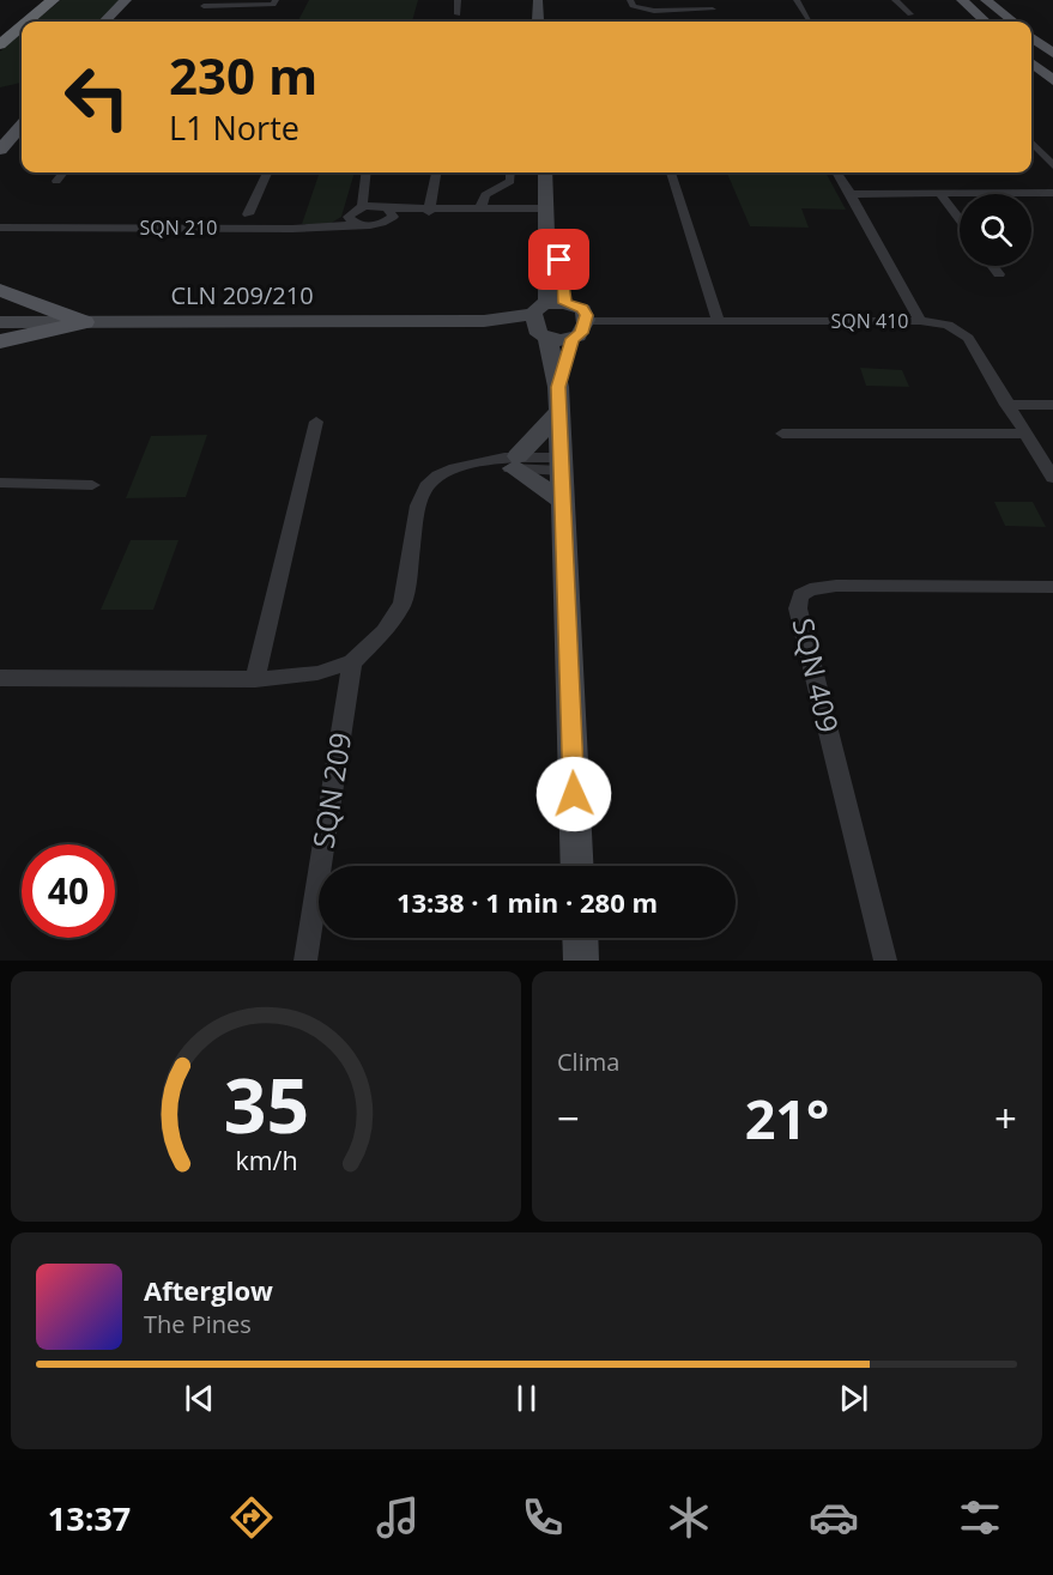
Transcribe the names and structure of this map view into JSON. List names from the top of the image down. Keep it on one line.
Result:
{"streets":{"street":["SQN 210","CLN 209/210","SQN 410","SQN 409","SQN 209"]},"page":{"turn":["230 m","L1 Norte"],"limit":"40","trip":"13:38 · 1 min · 280 m","tile":"Clima","heat":["−","21°","+"],"song":["Afterglow","The Pines"],"tabs":"13:37","gauge":["35","km/h"]}}
